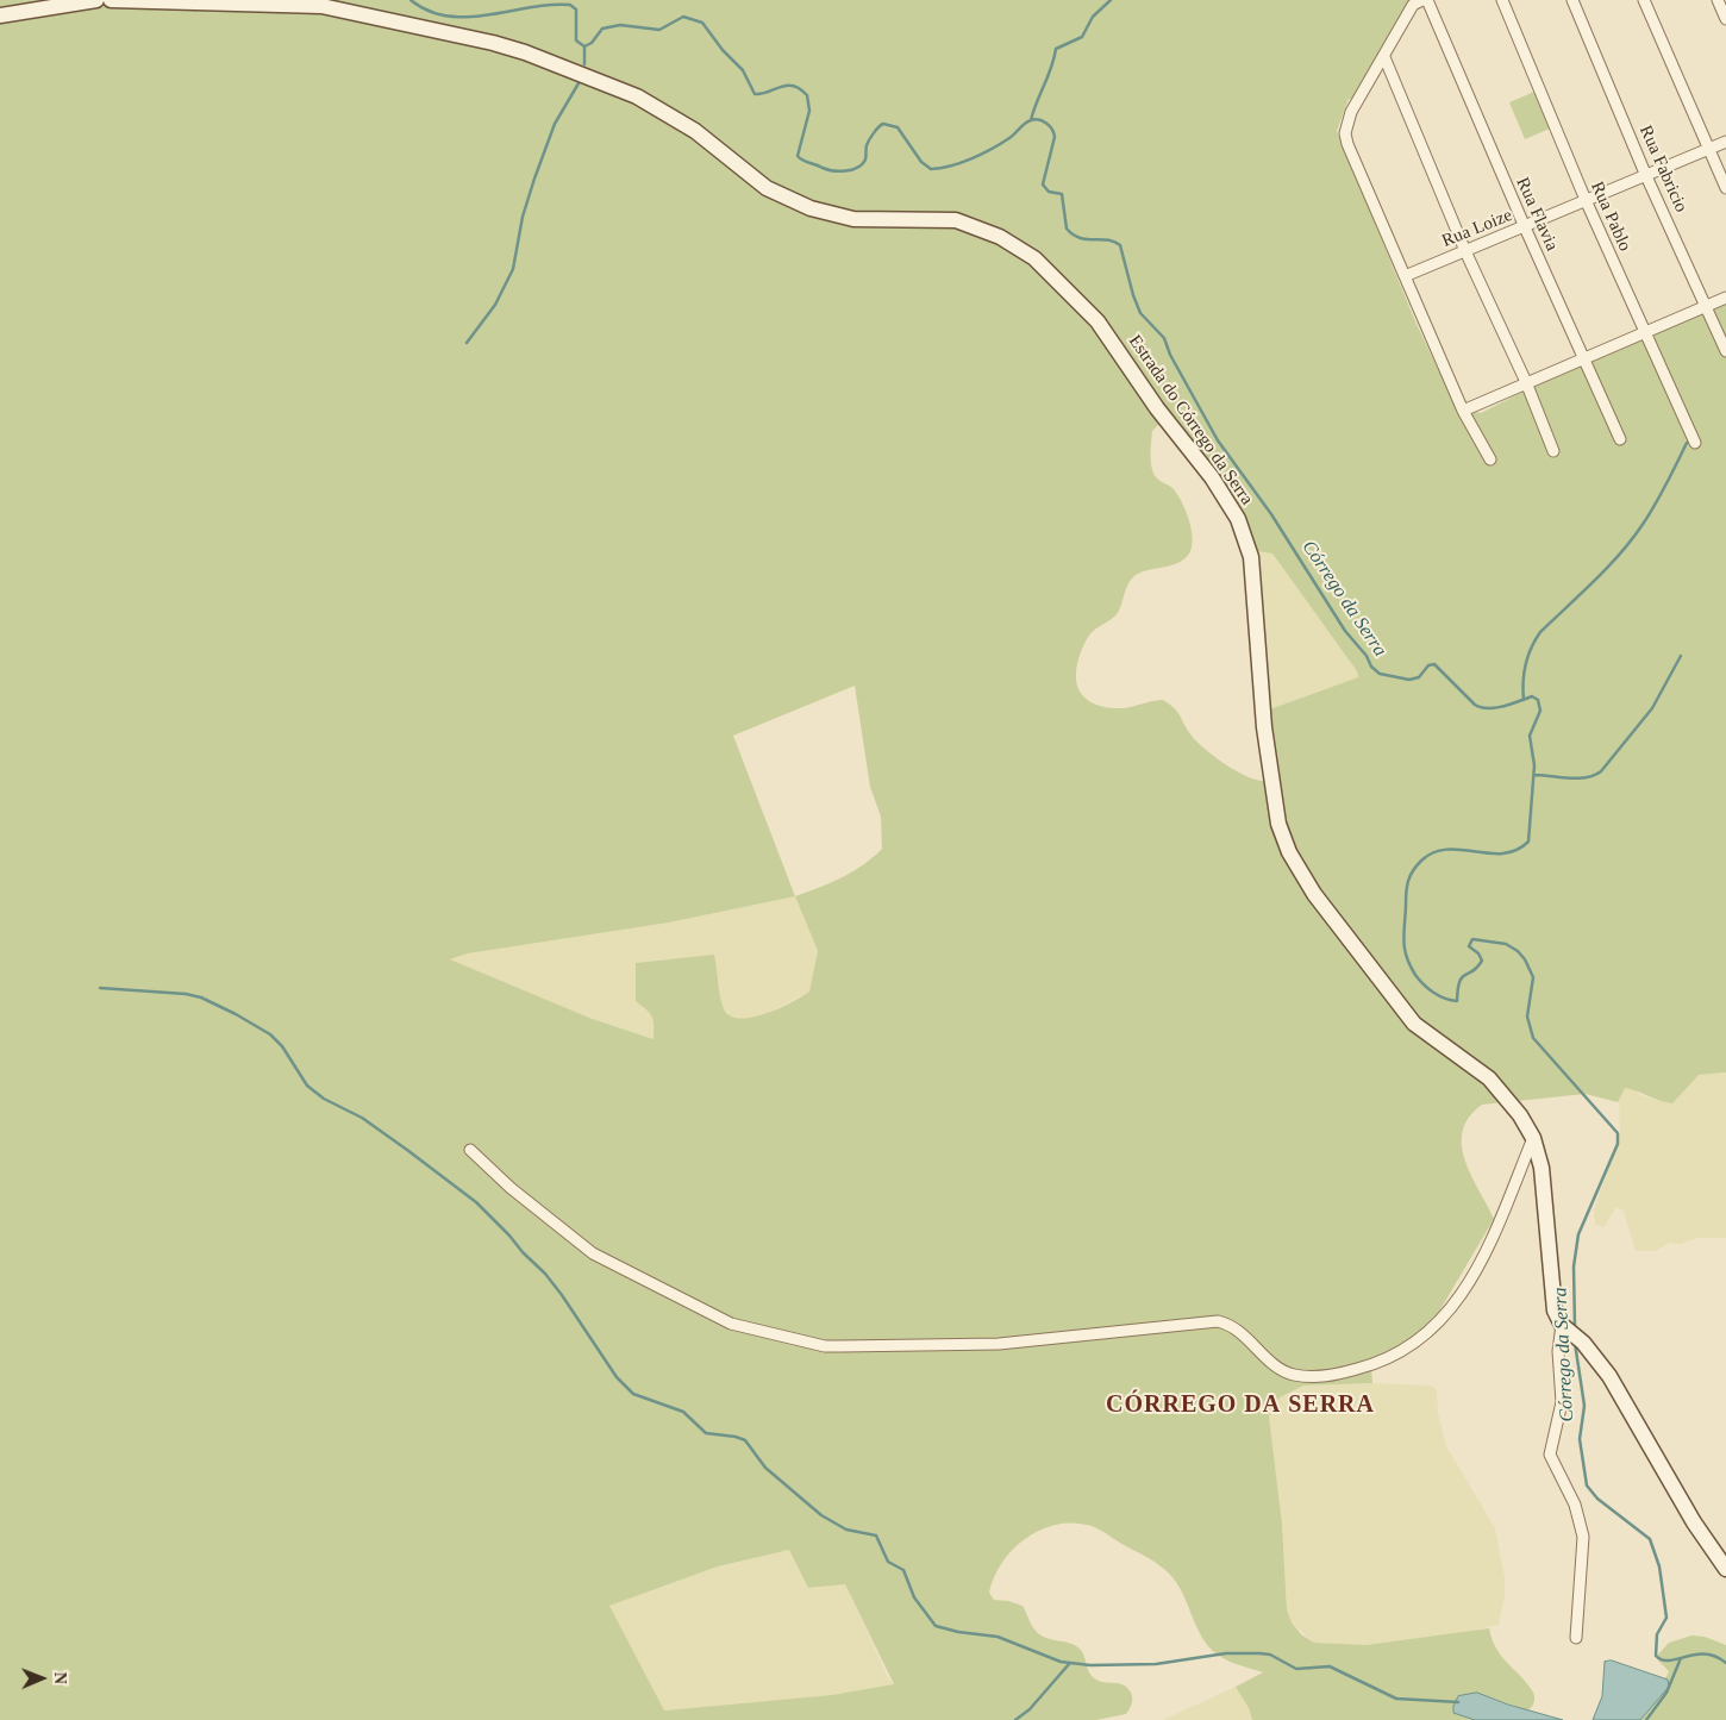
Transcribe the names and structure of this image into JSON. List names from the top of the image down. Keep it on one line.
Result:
{"streets":{"street":["Rua Fabricio","Rua Flavia","Rua Pablo","Rua Loize","Estrada do Córrego da Serra"]},"crossings":[["Rua Fabricio","Rua Loize"],["Rua Flavia","Rua Loize"],["Rua Pablo","Rua Loize"]],"districts":["CÓRREGO DA SERRA"],"water":["Córrego da Serra"],"north":"right"}
